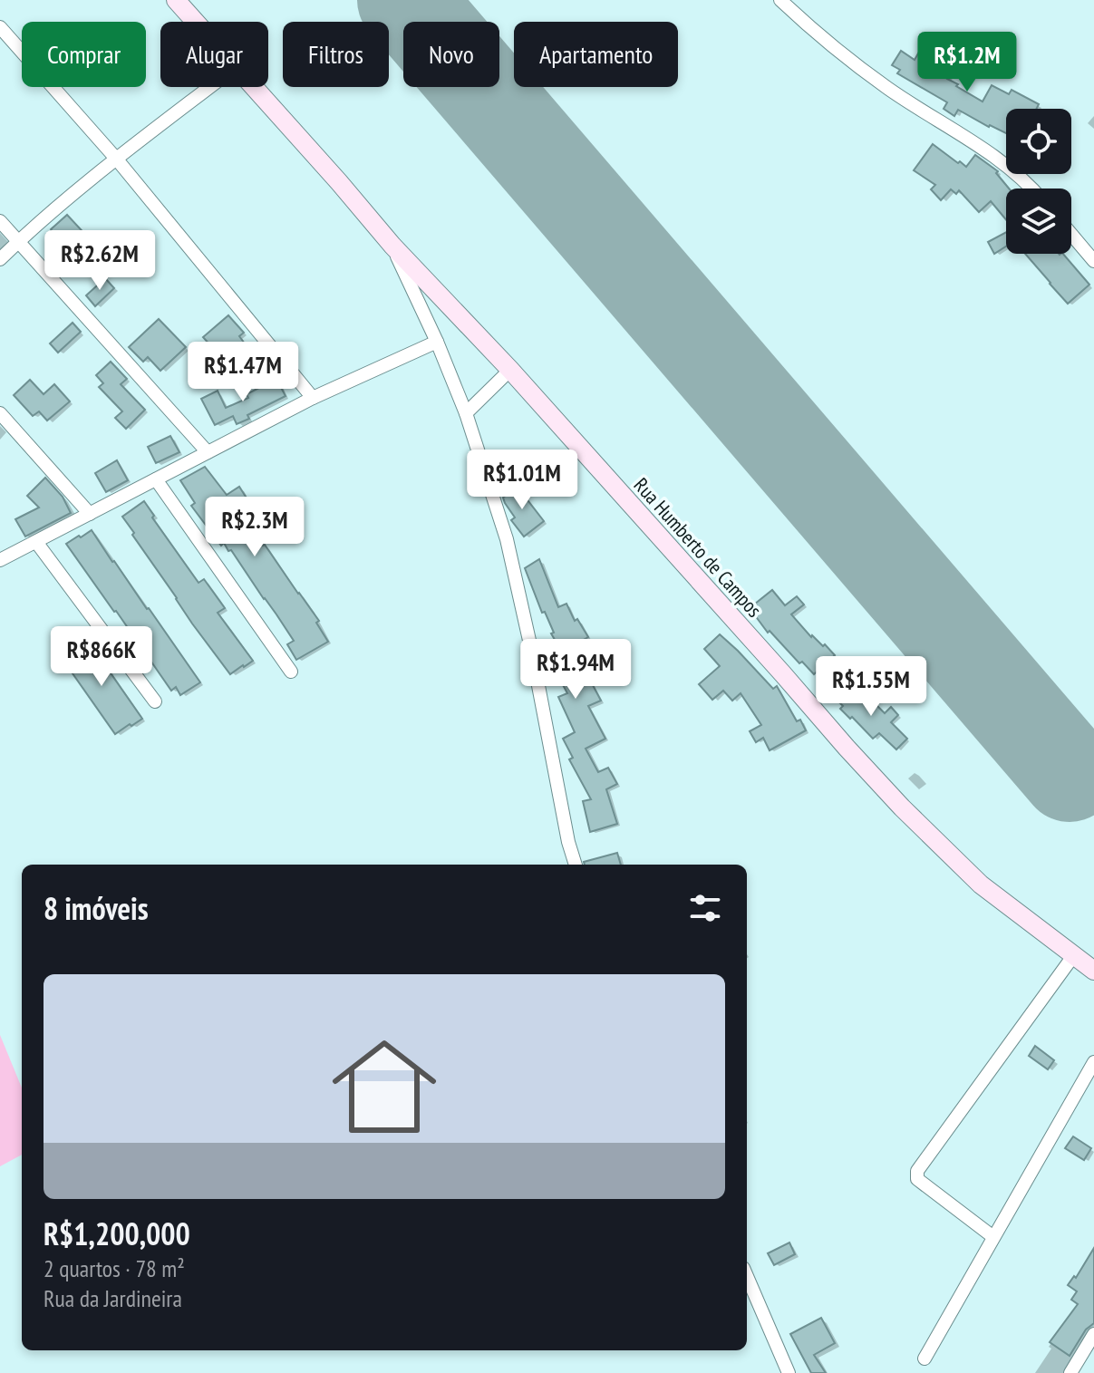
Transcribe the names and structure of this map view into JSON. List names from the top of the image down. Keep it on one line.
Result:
{"streets":{"street":["Rua Humberto de Campos"]},"page":{"chip":["Comprar","Alugar","Filtros","Novo","Apartamento"],"price":["R$1.2M","R$2.62M","R$1.47M","R$1.01M","R$2.3M","R$866K","R$1.94M","R$1.55M"],"heading":"8 imóveis","list":[{"name":"R$1,200,000","note":"2 quartos · 78 m² · Rua da Jardineira"}]}}
